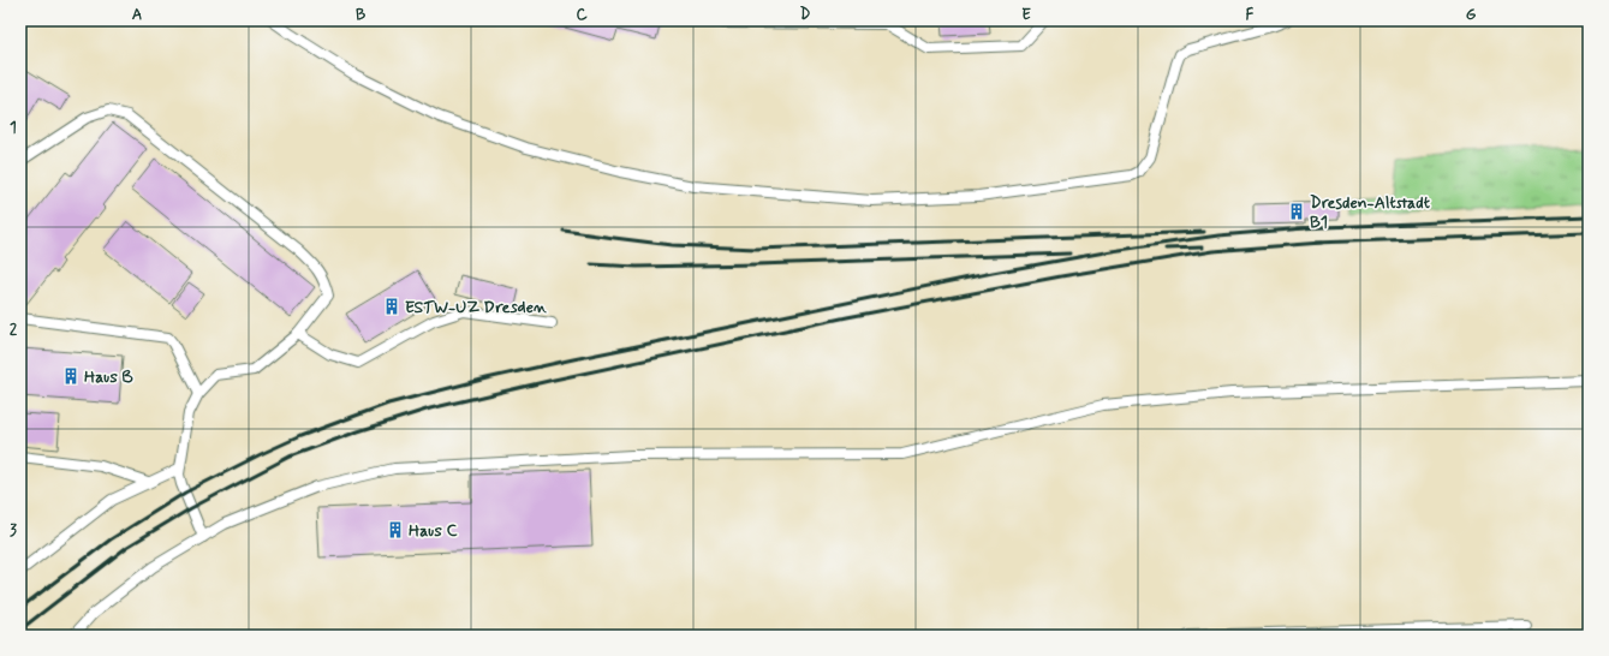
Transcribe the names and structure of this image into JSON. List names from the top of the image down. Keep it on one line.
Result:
{"places":{"building":["Dresden-Altstadt B1","ESTW-UZ Dresden","Haus B","Haus C"]},"grid":{"columns":["A","B","C","D","E","F","G"],"rows":["1","2","3"]}}
